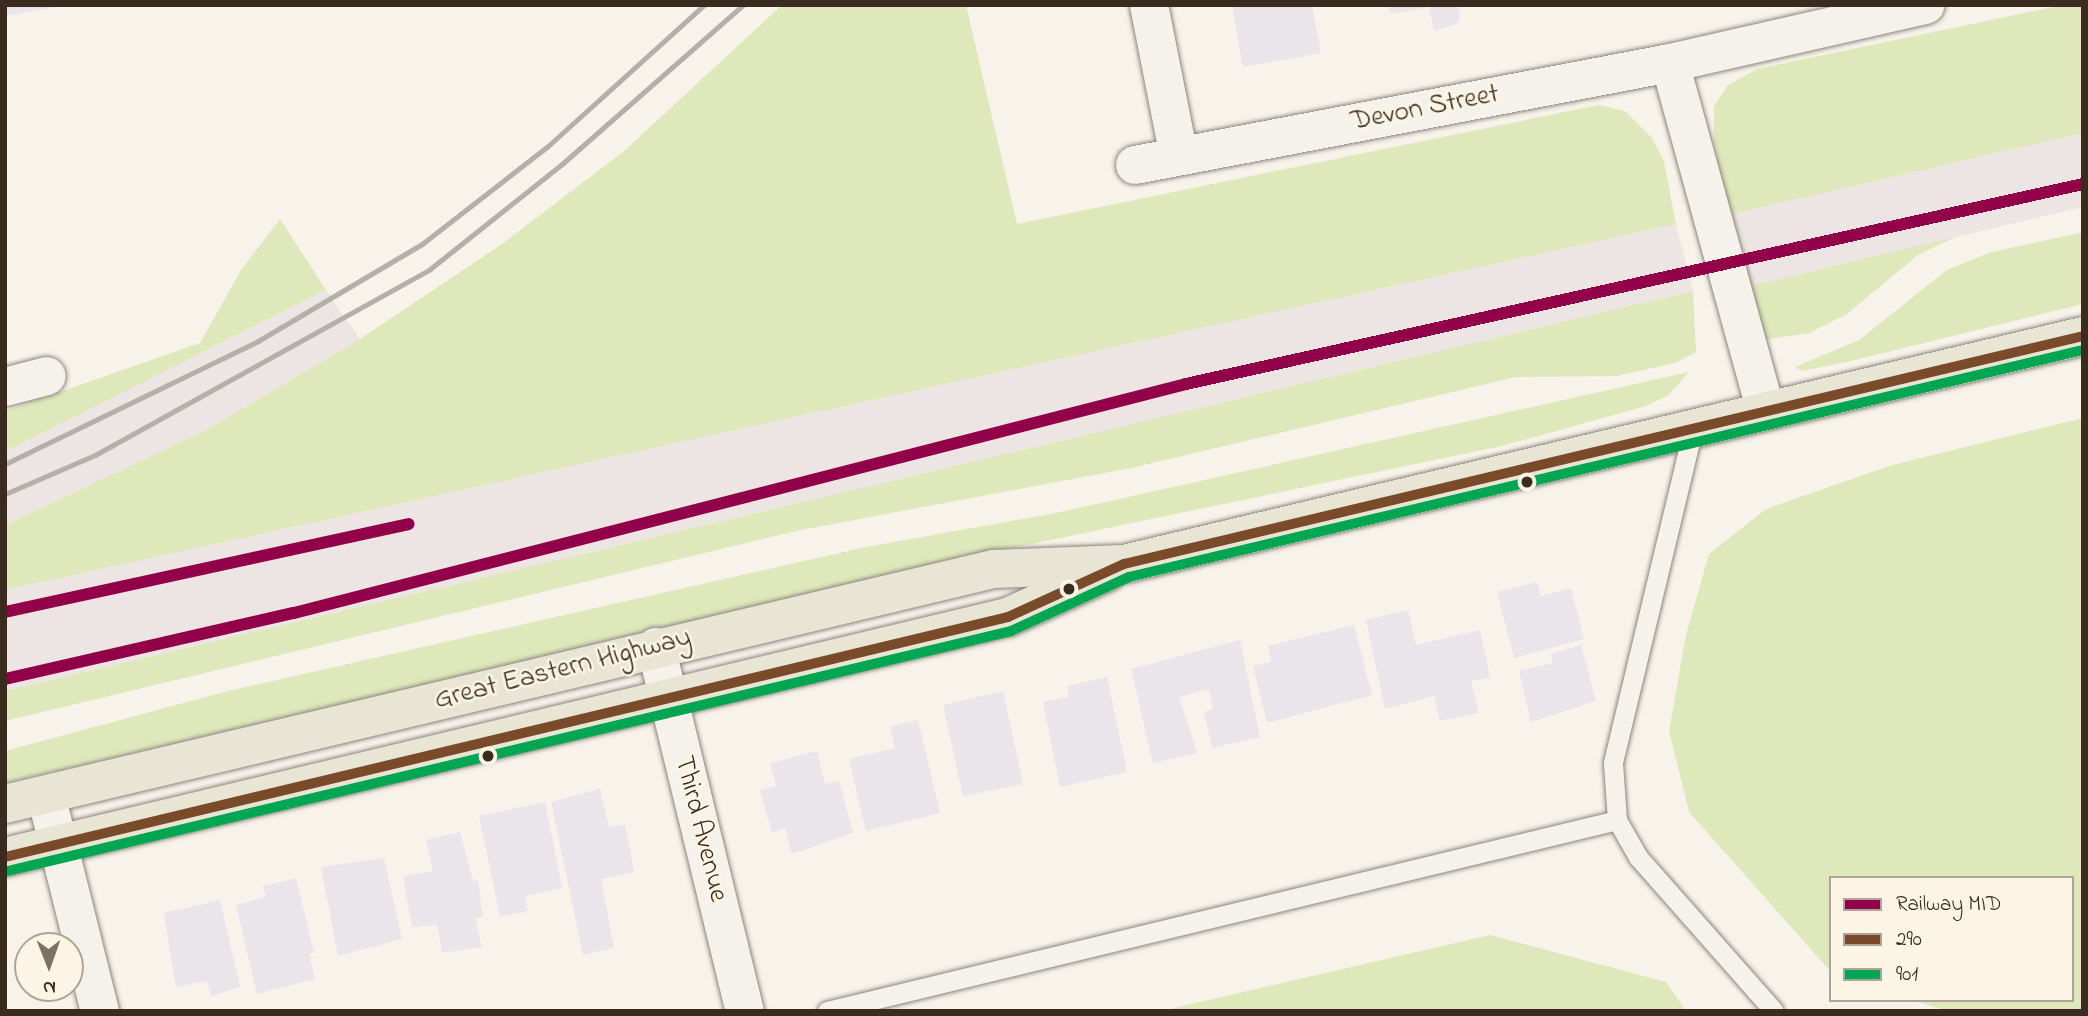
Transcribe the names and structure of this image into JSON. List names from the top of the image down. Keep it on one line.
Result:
{"streets":{"highway":["Great Eastern Highway"],"street":["Devon Street","Third Avenue"]},"crossings":[["Great Eastern Highway","Third Avenue"]],"lines":["rail line MID","transit line 290","transit line 901"],"legend":["Railway MID","290","901"],"north":"bottom"}
